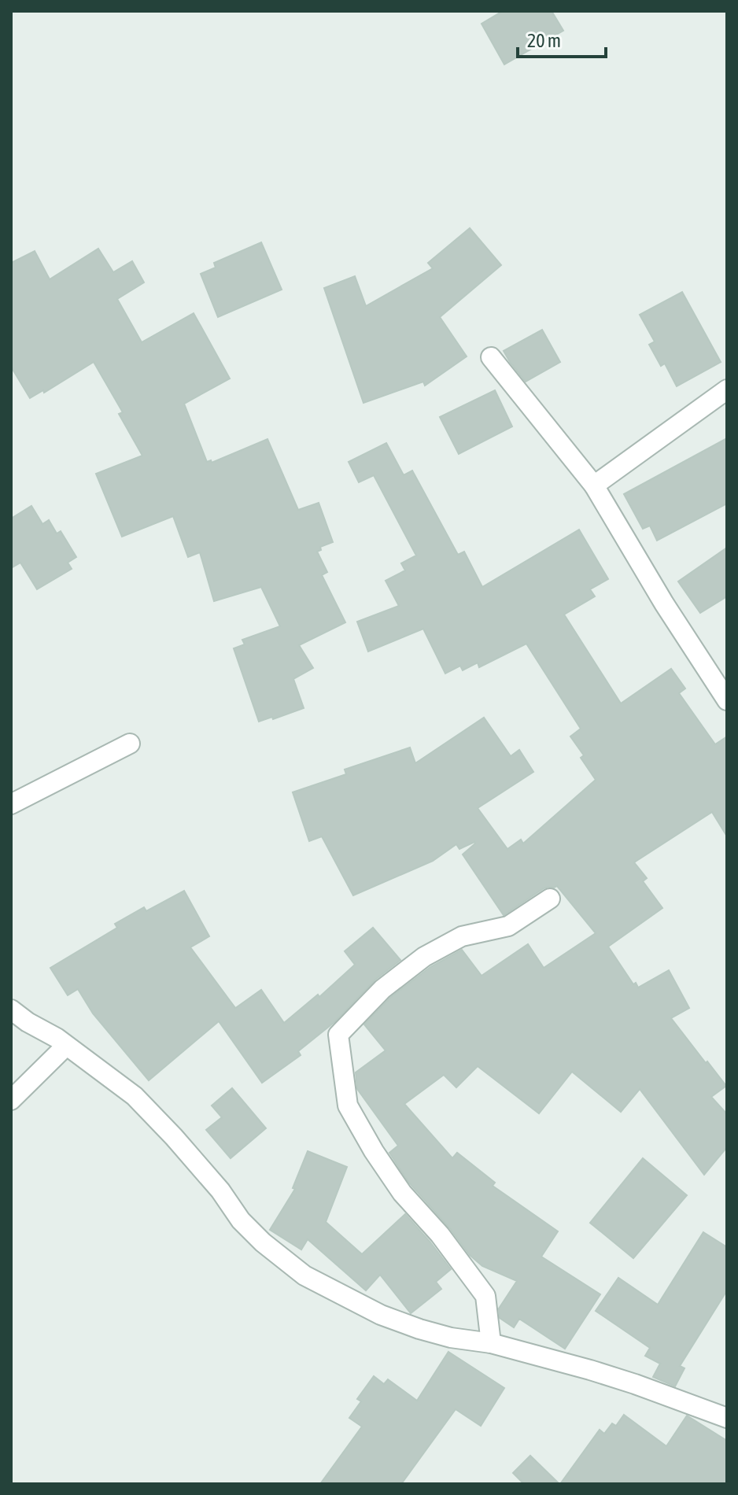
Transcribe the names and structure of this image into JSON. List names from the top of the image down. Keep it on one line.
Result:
{"scale_bar":"20 m"}
